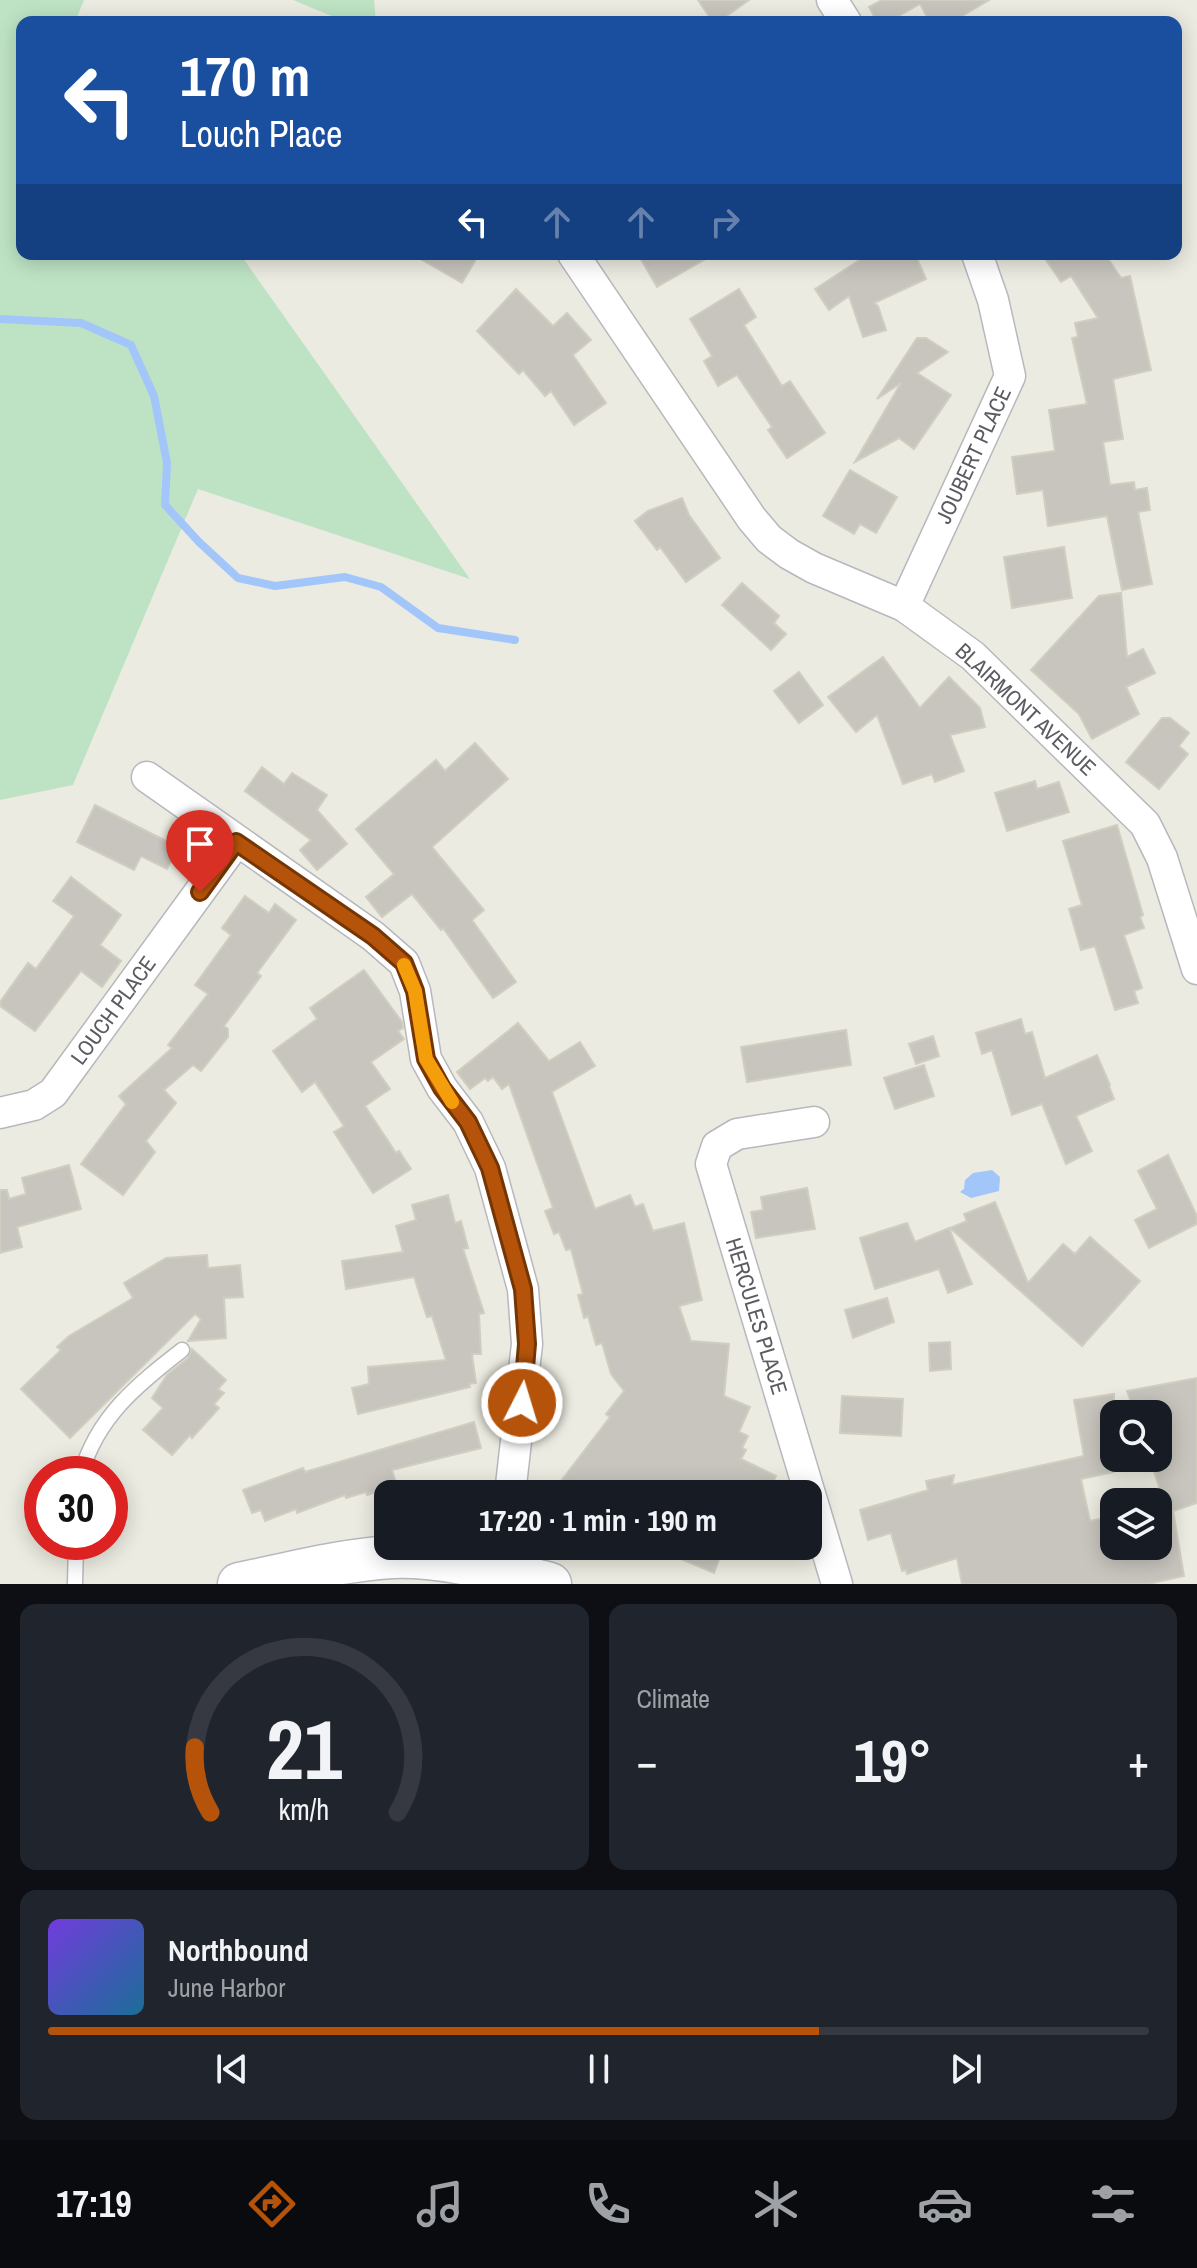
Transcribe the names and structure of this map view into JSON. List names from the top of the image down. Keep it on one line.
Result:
{"streets":{"street":["JOUBERT PLACE","BLAIRMONT AVENUE","LOUCH PLACE","HERCULES PLACE"]},"crossings":[["JOUBERT PLACE","BLAIRMONT AVENUE"]],"page":{"turn":["170 m","Louch Place"],"limit":"30","trip":"17:20 · 1 min · 190 m","tile":"Climate","heat":["−","19°","+"],"song":["Northbound","June Harbor"],"tabs":"17:19","gauge":["21","km/h"]}}
